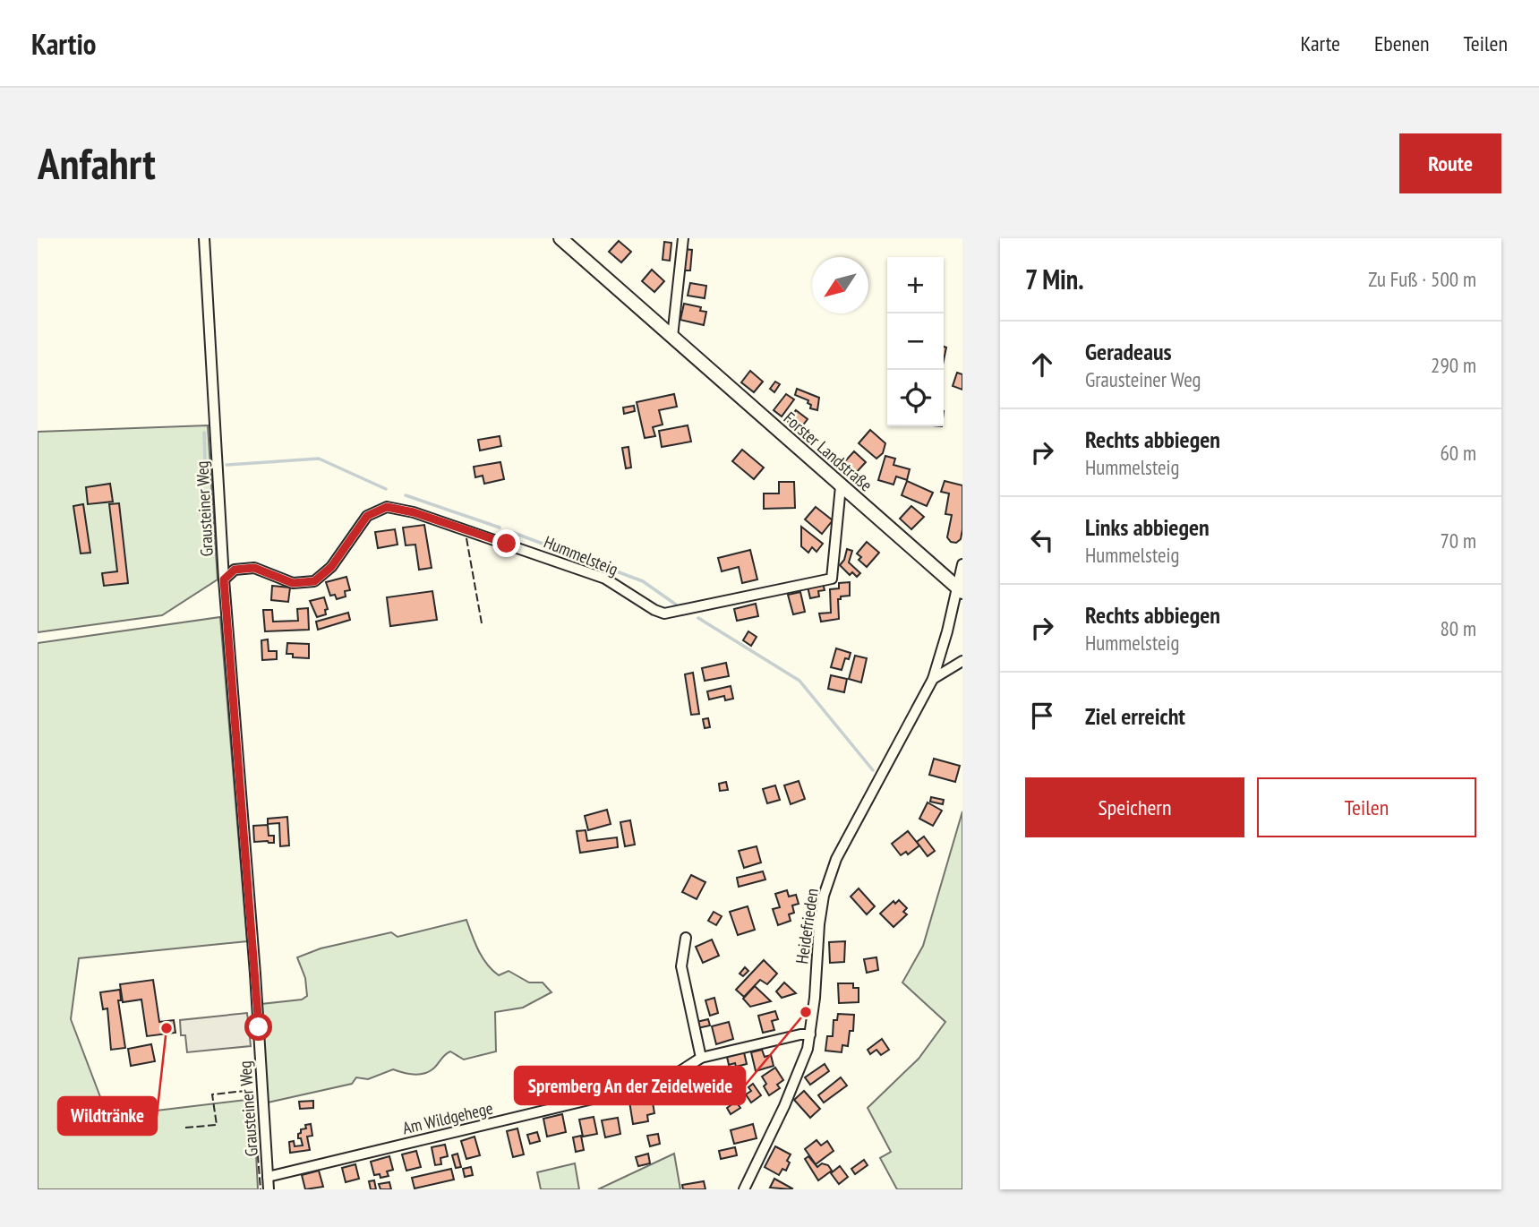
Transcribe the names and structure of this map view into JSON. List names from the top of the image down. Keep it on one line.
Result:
{"streets":{"main road":["Forster Landstraße"],"street":["Grausteiner Weg","Hummelsteig","Heidefrieden","Am Wildgehege"]},"crossings":[["Forster Landstraße","Hummelsteig"],["Forster Landstraße","Heidefrieden"],["Grausteiner Weg","Hummelsteig"],["Grausteiner Weg","Am Wildgehege"]],"places":["Spremberg An der Zeidelweide","Wildtränke"],"north":"bottom left","page":{"header":"Kartio","nav":["Karte","Ebenen","Teilen"],"buttons":["Route",["Speichern","Teilen"]],"title":"Anfahrt","heading":["7 Min.","Zu Fuß · 500 m"],"map_buttons":["+","−"],"list":[["Geradeaus","Grausteiner Weg","290 m"],["Rechts abbiegen","Hummelsteig","60 m"],["Links abbiegen","Hummelsteig","70 m"],["Rechts abbiegen","Hummelsteig","80 m"],"Ziel erreicht"]}}
